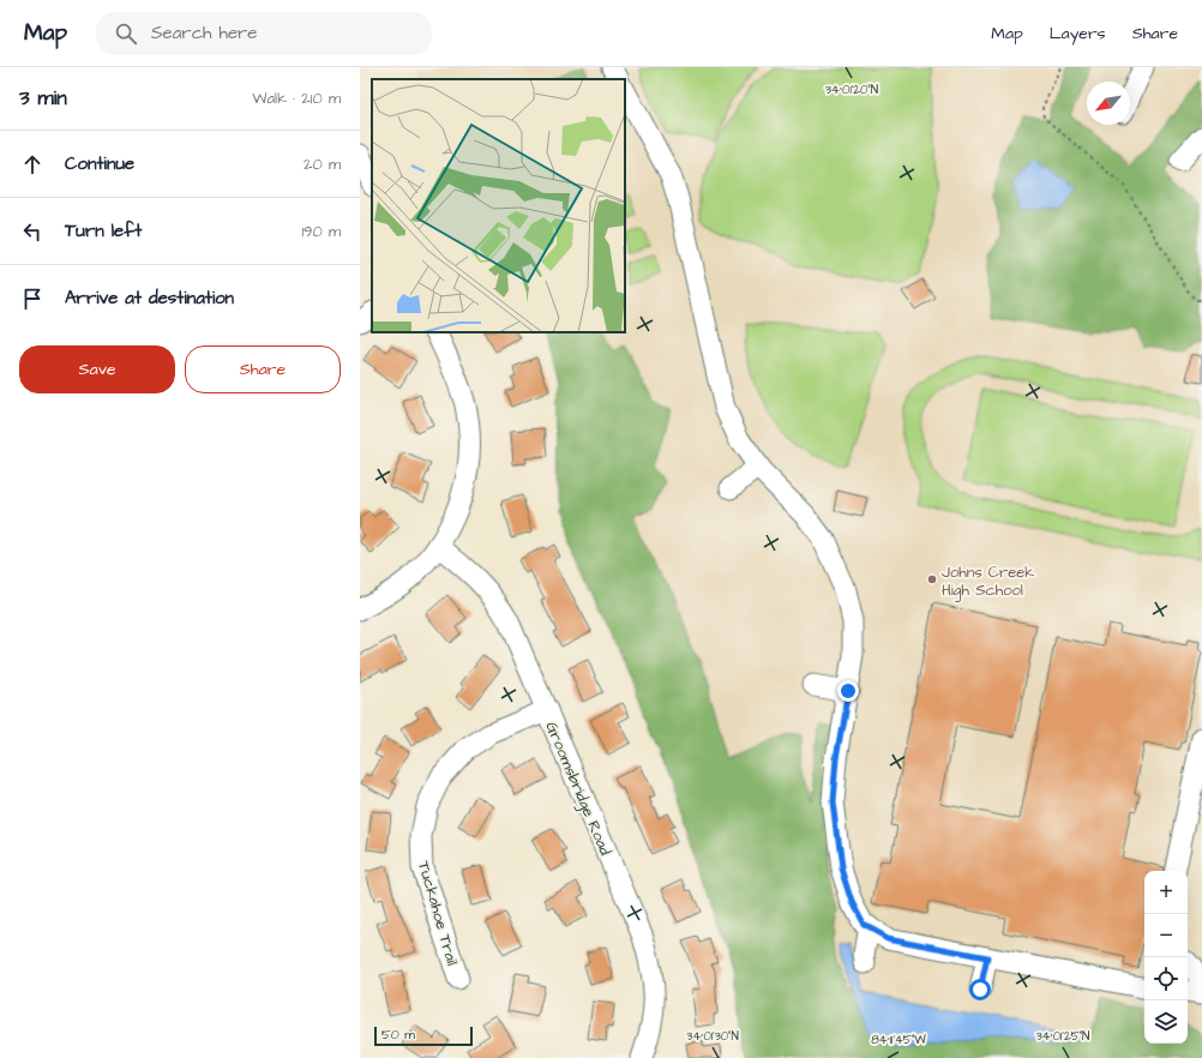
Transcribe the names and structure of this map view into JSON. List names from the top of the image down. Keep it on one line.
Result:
{"streets":{"street":["Groomsbridge Road","Tuckahoe Trail"]},"crossings":[["Groomsbridge Road","Tuckahoe Trail"]],"places":["Johns Creek High School"],"scale_bar":"50 m","north":"bottom left","page":{"header":"Map","search":"Search here","nav":["Map","Layers","Share"],"heading":["3 min","Walk · 210 m"],"list":[["Continue","20 m"],["Turn left","190 m"],"Arrive at destination"],"buttons":["Save","Share"],"map_buttons":["+","−"],"scale":"50 m"},"coordinates":["34°01'20\"N","34°01'30\"N","34°01'25\"N","84°11'45\"W"]}
